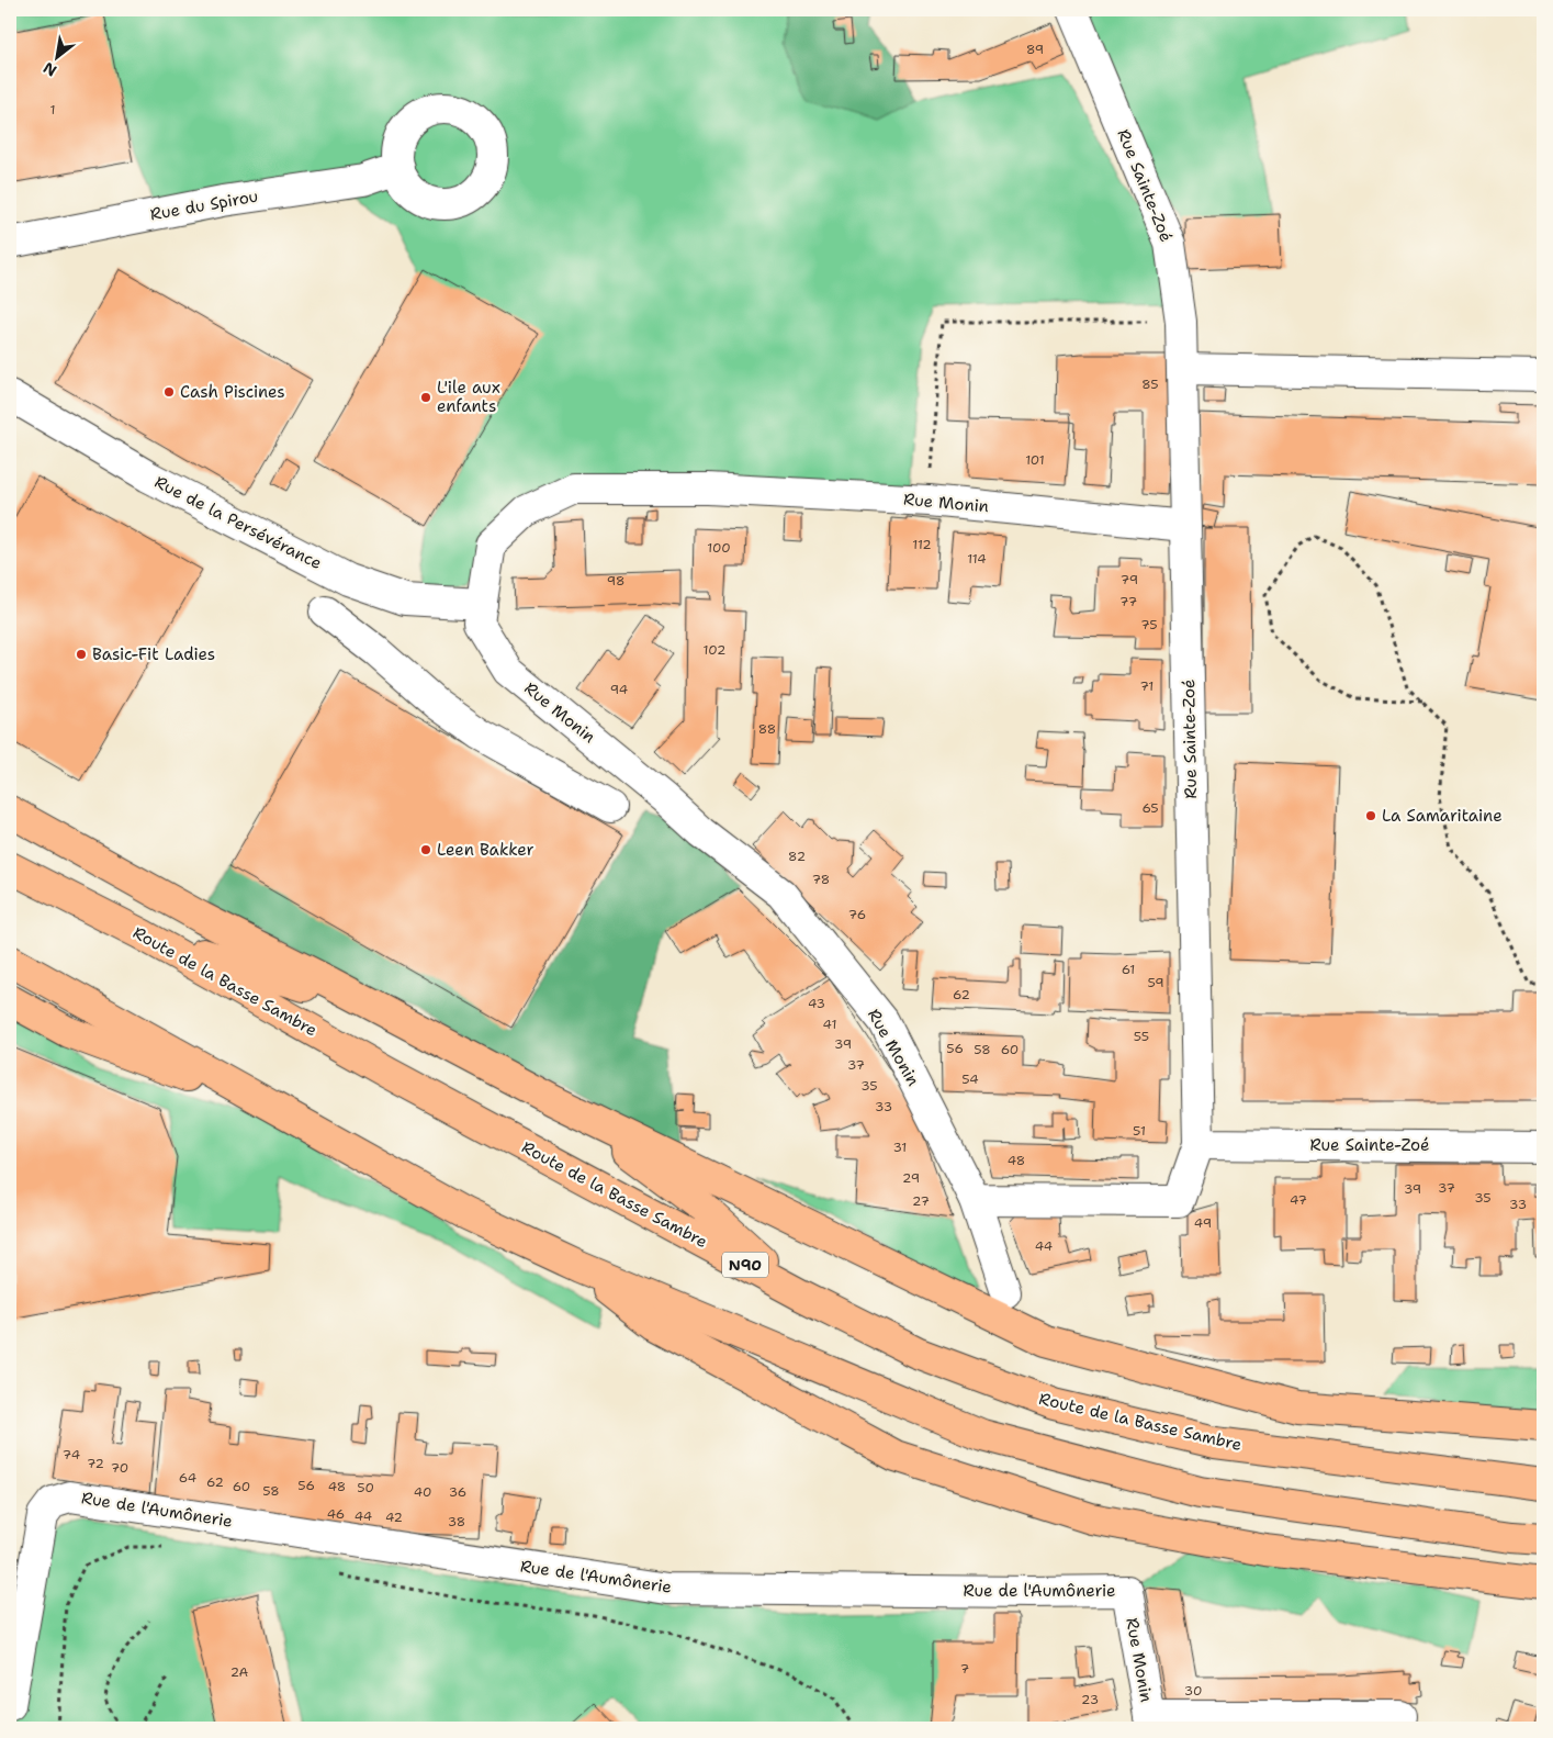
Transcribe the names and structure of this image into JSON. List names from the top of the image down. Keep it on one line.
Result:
{"streets":{"highway":["Route de la Basse Sambre","N90"],"street":["Rue Sainte-Zoé","Rue du Spirou","Rue Monin","Rue de la Persévérance","Rue de l'Aumônerie"]},"crossings":[["Rue Sainte-Zoé","Rue Monin"],["Rue Monin","Rue de la Persévérance"],["Rue Monin","Rue de l'Aumônerie"]],"places":["Cash Piscines","L'ile aux enfants","Basic-Fit Ladies","La Samaritaine","Leen Bakker"],"house_numbers":["89","1","85","101","112","100","114","79","98","77","75","102","71","94","88","65","82","78","76","61","59","62","43","41","55","39","56","58","60","37","54","35","33","51","31","48","29","37","39","35","47","27","33","49","44","74","72","70","64","62","56","60","48","50","58","40","36","46","44","42","38","7","2A","30","23"],"north":"bottom left"}
